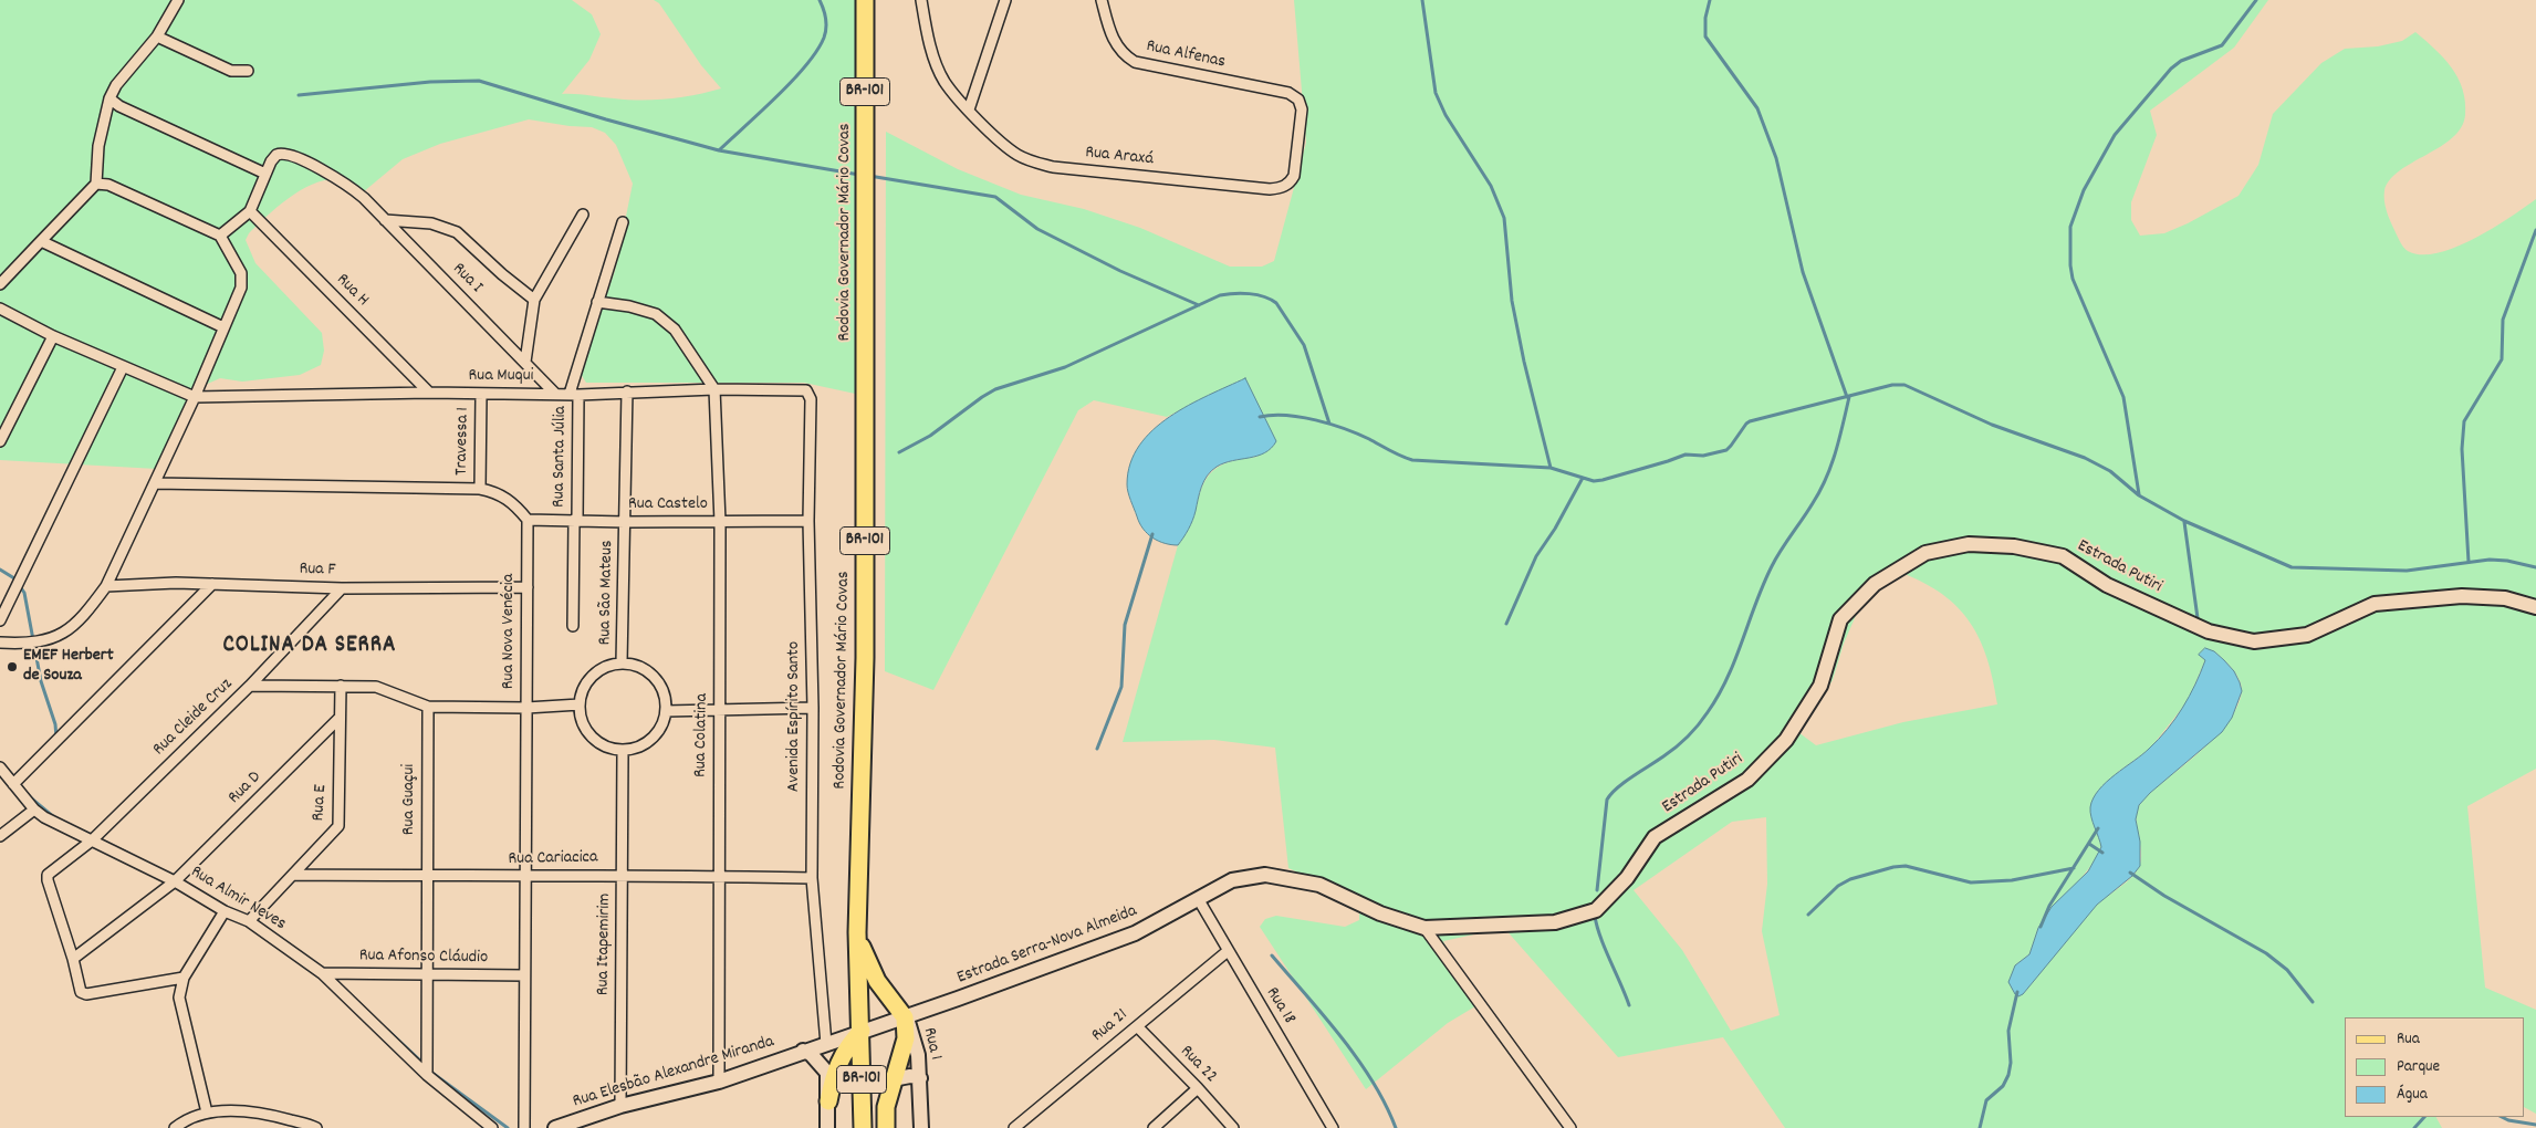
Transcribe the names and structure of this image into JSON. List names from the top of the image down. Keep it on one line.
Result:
{"streets":{"main road":["BR-101","Rodovia Governador Mário Covas"],"street":["Rua Alfenas","Rua Araxá","Rua I","Rua H","Rua Muqui","Travessa 1","Rua Santa Júlia","Rua Castelo","Estrada Putiri","Rua F","Rua São Mateus","Rua Nova Venécia","Avenida Espírito Santo","Rua Cleide Cruz","Rua Colatina","Rua D","Rua Guaçui","Rua E","Rua Cariacica","Rua Almir Neves","Rua Itapemirim","Estrada Serra-Nova Almeida","Rua Afonso Cláudio","Rua 18","Rua 21","Rua 1","Rua 22","Rua Elesbão Alexandre Miranda"]},"crossings":[["Rua Alfenas","Rua Araxá"],["Rodovia Governador Mário Covas","Rua Elesbão Alexandre Miranda"],["Rua I","Rua Muqui"],["Rua H","Rua Muqui"],["Rua Muqui","Travessa 1"],["Rua Muqui","Rua Santa Júlia"],["Rua Muqui","Rua São Mateus"],["Rua Muqui","Avenida Espírito Santo"],["Rua Muqui","Rua Colatina"],["Rua Santa Júlia","Rua Castelo"],["Rua Castelo","Rua São Mateus"],["Rua Castelo","Rua Nova Venécia"],["Rua Castelo","Avenida Espírito Santo"],["Rua Castelo","Rua Colatina"],["Estrada Putiri","Estrada Serra-Nova Almeida"],["Estrada Putiri","Rua 18"],["Rua F","Rua Nova Venécia"],["Rua F","Rua Cleide Cruz"],["Rua São Mateus","Rua Itapemirim"],["Rua Nova Venécia","Rua Cariacica"],["Rua Nova Venécia","Rua Afonso Cláudio"],["Avenida Espírito Santo","Rua Cariacica"],["Avenida Espírito Santo","Rua Elesbão Alexandre Miranda"],["Rua Cleide Cruz","Rua D"],["Rua Cleide Cruz","Rua Almir Neves"],["Rua Colatina","Rua Cariacica"],["Rua Colatina","Rua Elesbão Alexandre Miranda"],["Rua D","Rua E"],["Rua D","Rua Almir Neves"],["Rua Guaçui","Rua Cariacica"],["Rua Guaçui","Rua Almir Neves"],["Rua Guaçui","Rua Afonso Cláudio"],["Rua E","Rua Cariacica"],["Rua E","Rua Almir Neves"],["Rua Cariacica","Rua Itapemirim"],["Rua Almir Neves","Rua Afonso Cláudio"],["Rua Itapemirim","Rua Elesbão Alexandre Miranda"],["Estrada Serra-Nova Almeida","Rua 18"],["Estrada Serra-Nova Almeida","Rua 1"],["Estrada Serra-Nova Almeida","Rua Elesbão Alexandre Miranda"],["Rua 18","Rua 21"],["Rua 21","Rua 22"],["Rua 1","Rua Elesbão Alexandre Miranda"]],"districts":["COLINA DA SERRA"],"places":["EMEF Herbert de Souza"],"legend":["Rua","Parque","Água"]}
